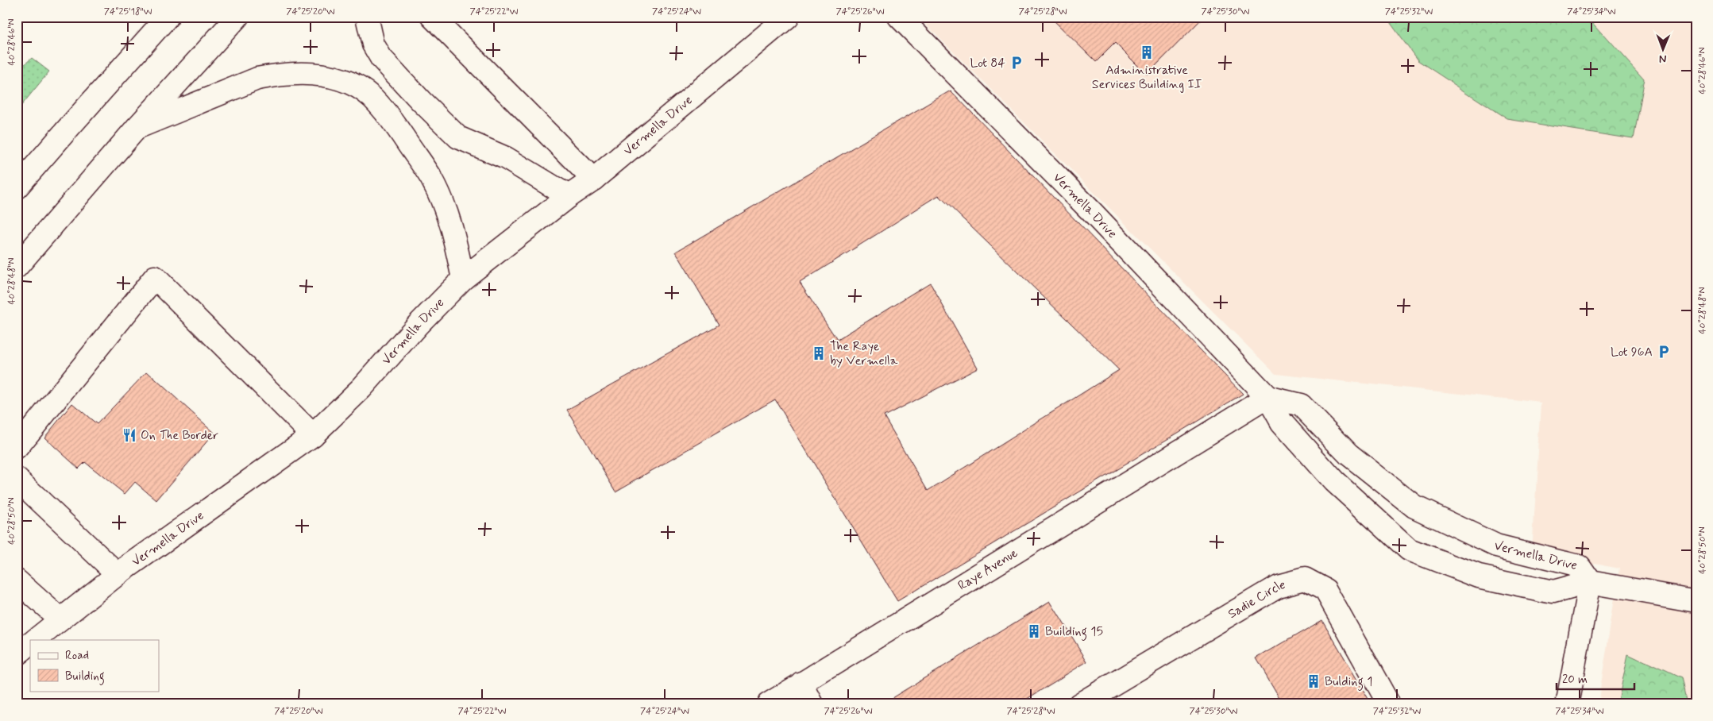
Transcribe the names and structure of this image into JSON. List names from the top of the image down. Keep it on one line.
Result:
{"streets":{"main road":["Vermella Drive","Raye Avenue","Sadie Circle"]},"crossings":[["Vermella Drive","Raye Avenue"]],"places":{"building":["Administrative Services Building II","The Raye by Vermella","Building 15","Bulding 1"],"parking":["Lot 84","Lot 96A"],"restaurant":["On The Border"]},"legend":["Road","Building"],"scale_bar":"20 m","north":"bottom","coordinates":["74°25'18\"W","74°25'20\"W","74°25'22\"W","74°25'24\"W","74°25'26\"W","74°25'28\"W","74°25'30\"W","74°25'32\"W","74°25'34\"W","40°28'46\"N","40°28'48\"N","40°28'50\"N"]}
